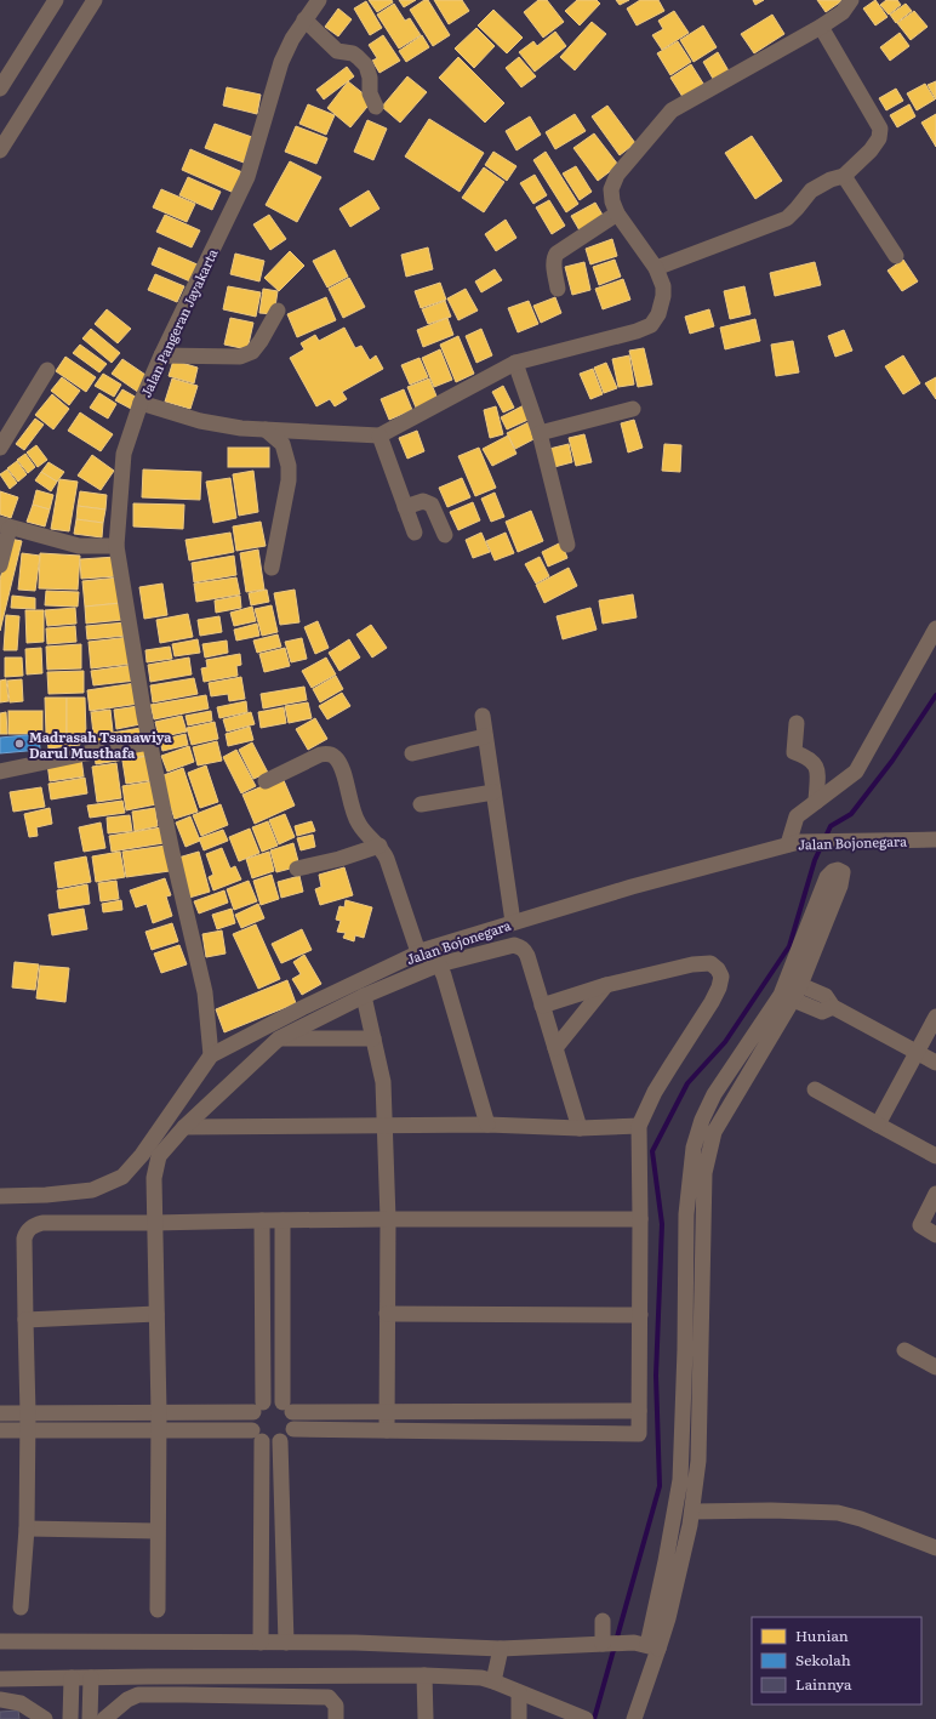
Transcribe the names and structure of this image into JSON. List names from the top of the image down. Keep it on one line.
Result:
{"streets":{"street":["Jalan Pangeran Jayakarta","Jalan Bojonegara"]},"crossings":[["Jalan Pangeran Jayakarta","Jalan Bojonegara"]],"places":["Madrasah Tsanawiya Darul Musthafa"],"legend":["Hunian","Sekolah","Lainnya"]}
